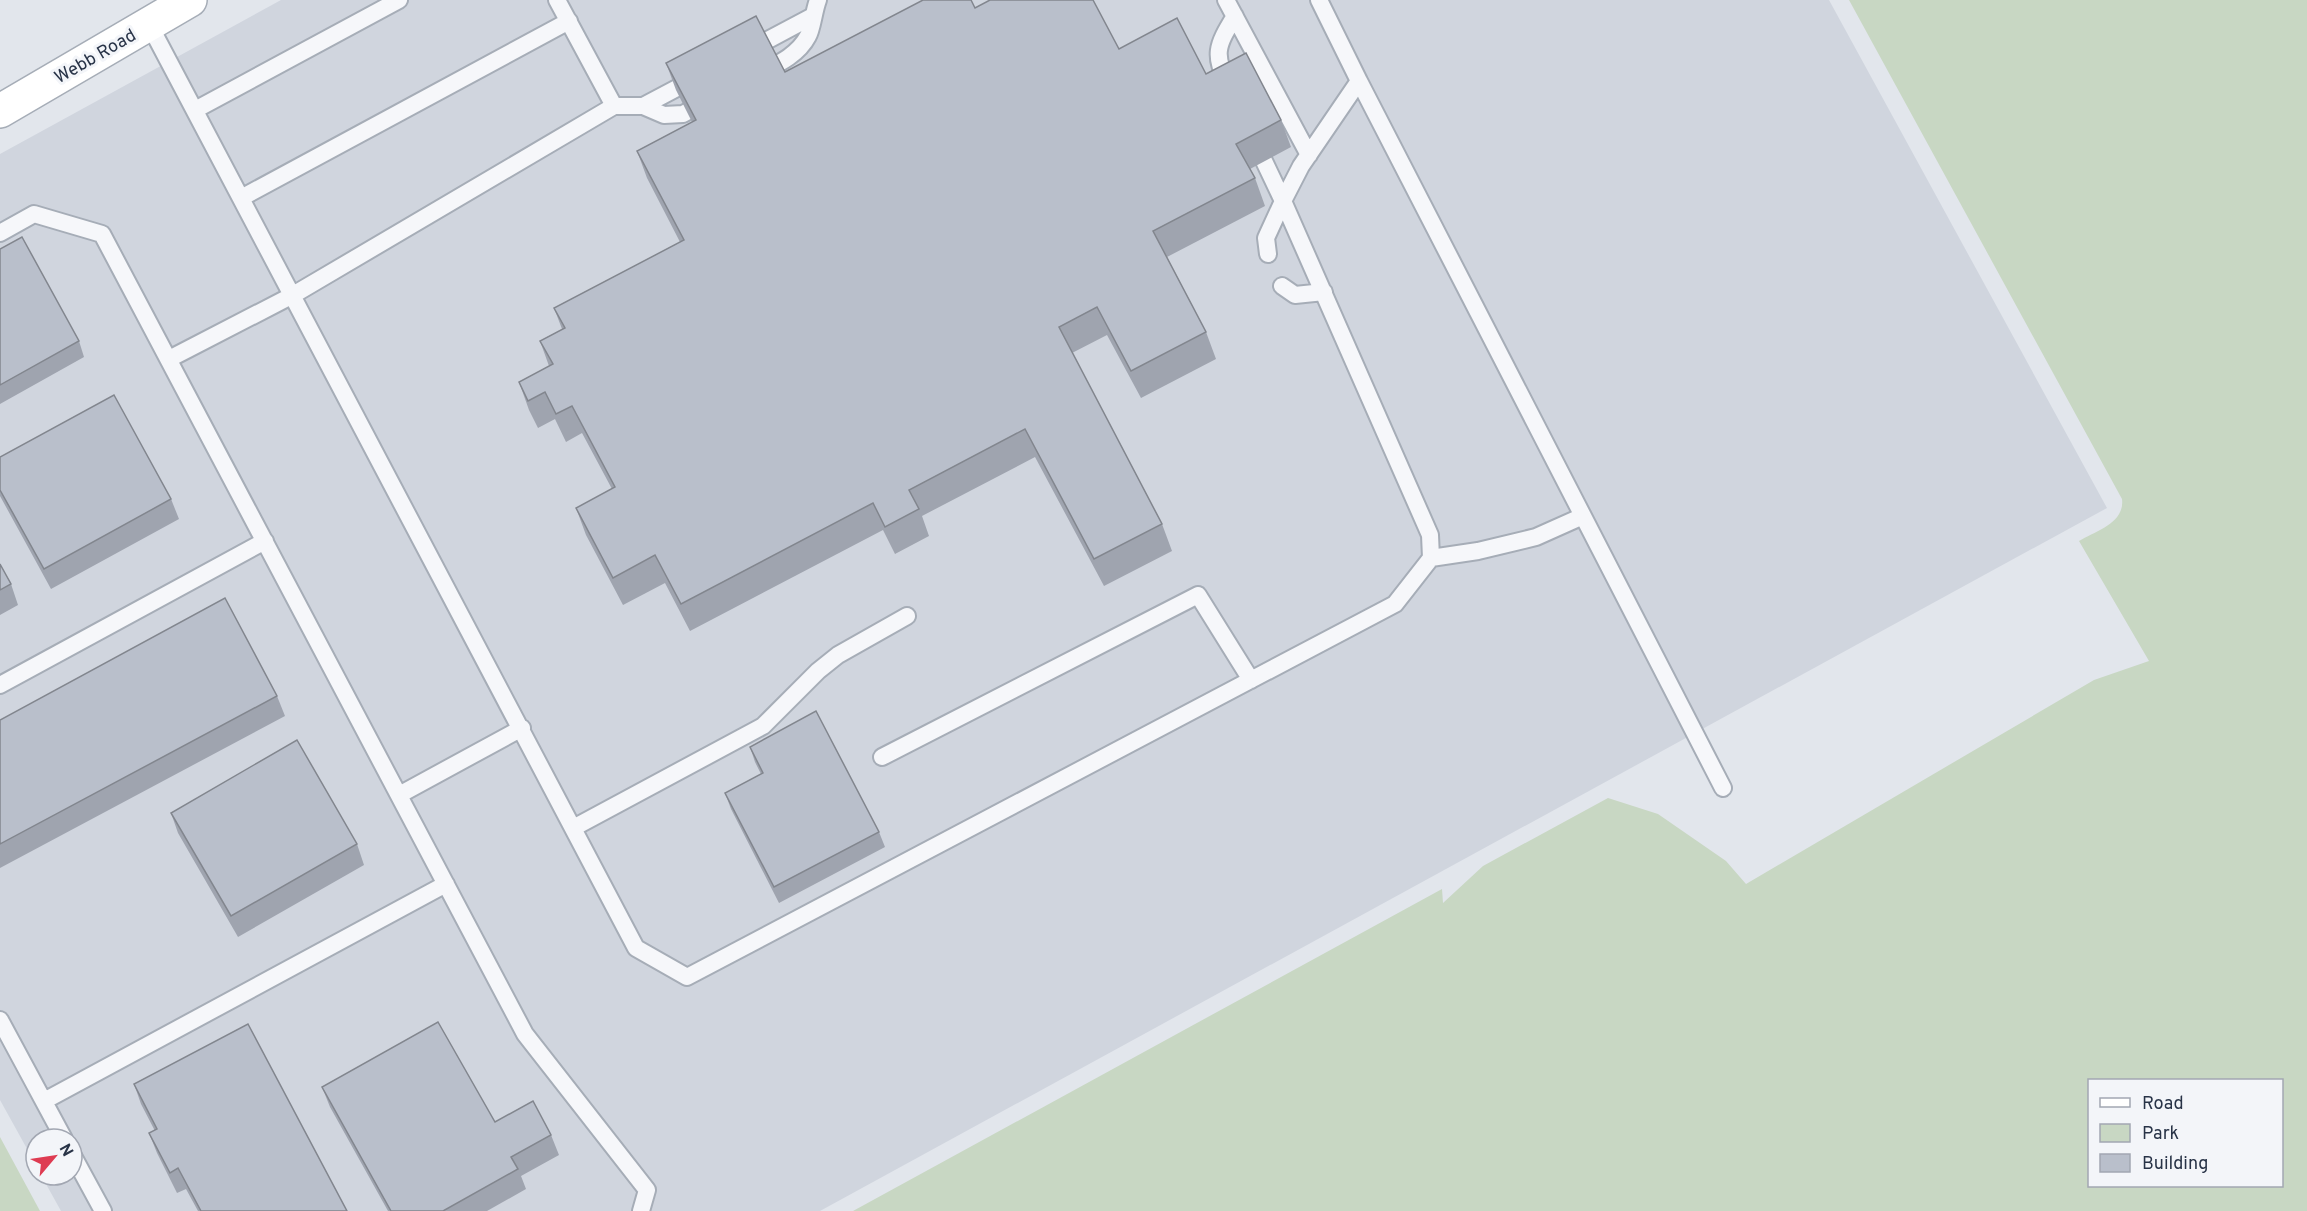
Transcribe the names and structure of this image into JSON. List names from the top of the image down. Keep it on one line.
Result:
{"streets":{"street":["Webb Road"]},"legend":["Road","Park","Building"],"north":"top right"}
